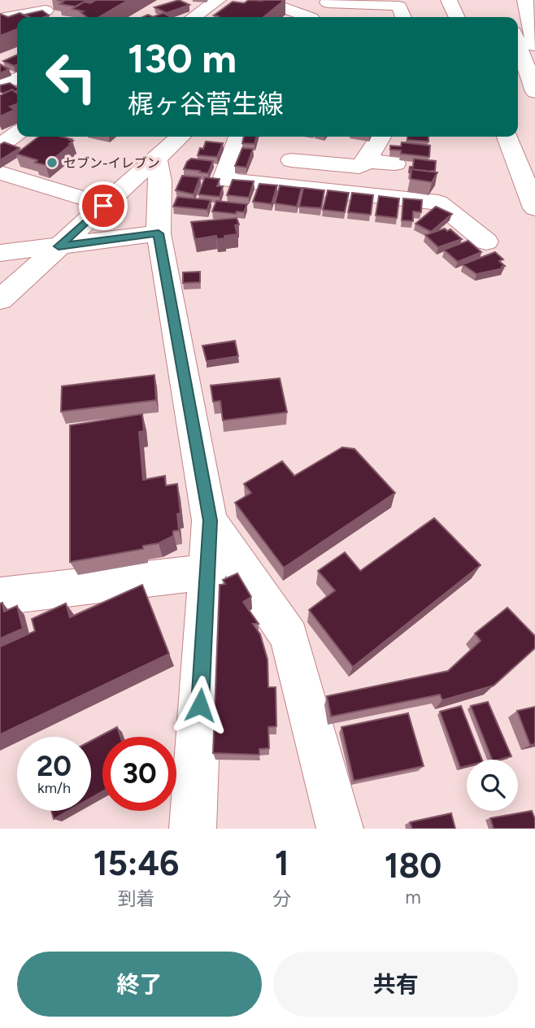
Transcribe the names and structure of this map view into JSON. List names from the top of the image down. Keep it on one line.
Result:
{"places":["セブン-イレブン"],"page":{"turn":["130 m","梶ヶ谷菅生線"],"speed":"20 km/h","limit":"30","eta":["15:46","到着","1","分","180","m"],"buttons":["終了","共有"]}}
